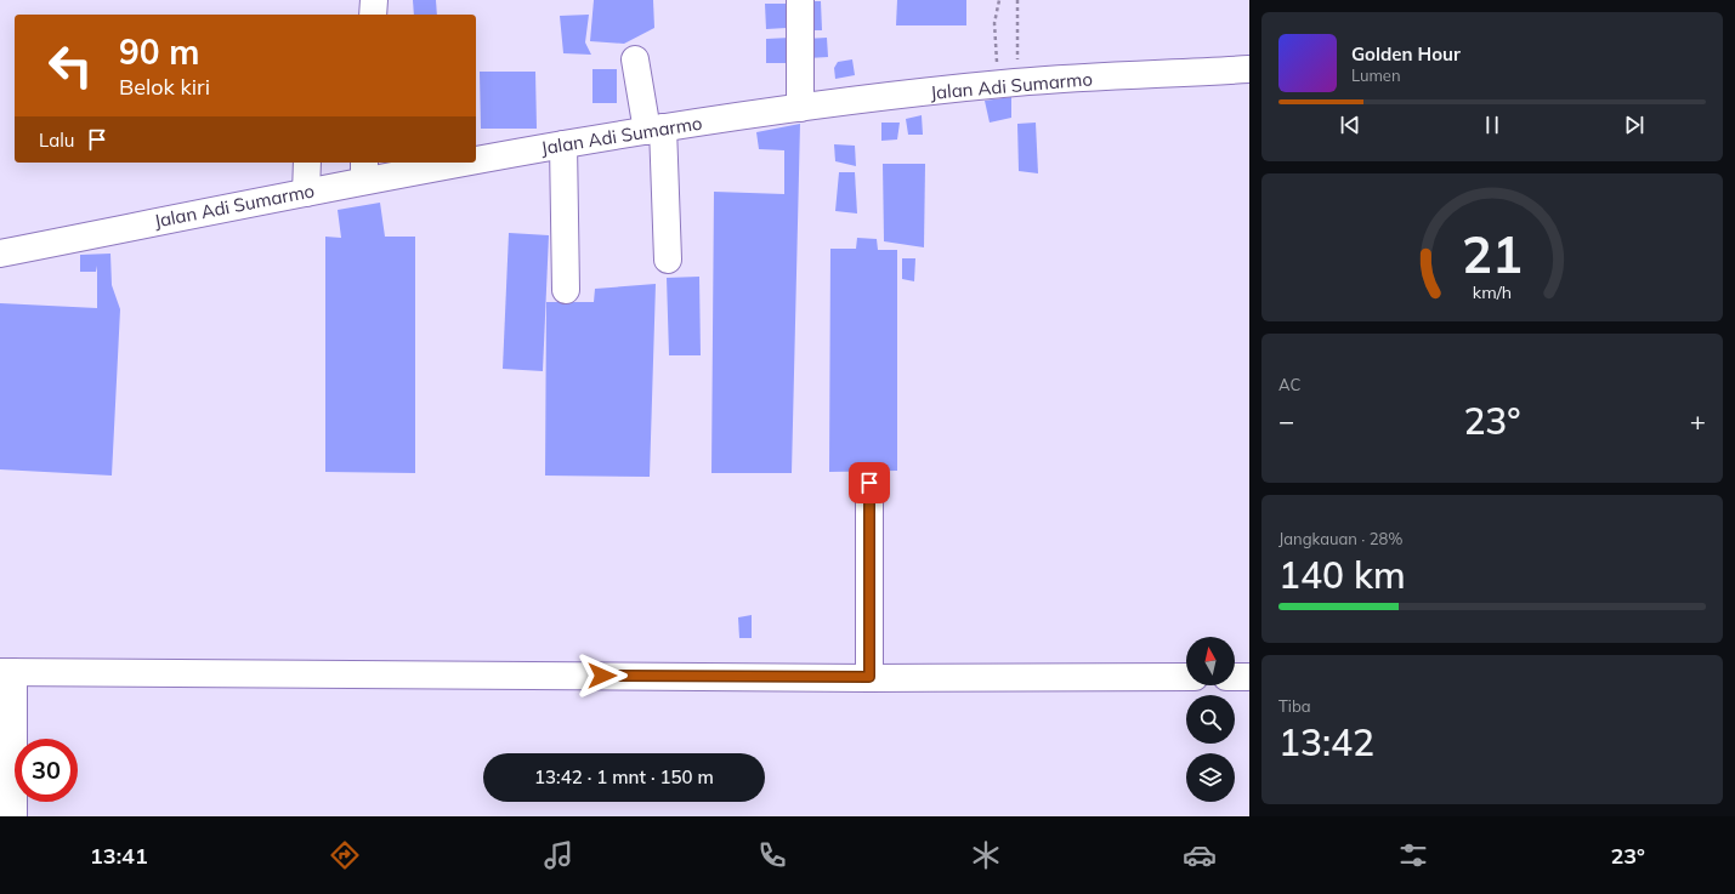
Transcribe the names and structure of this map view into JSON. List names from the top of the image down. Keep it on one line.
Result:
{"streets":{"street":["Jalan Adi Sumarmo"]},"north":"top","page":{"turn":["90 m","Belok kiri"],"song":["Golden Hour","Lumen"],"then":"Lalu","tile":["AC",["Jangkauan · 28%","140 km"],["Tiba","13:42"]],"heat":["−","23°","+"],"limit":"30","trip":"13:42 · 1 mnt · 150 m","tabs":["13:41","23°"],"gauge":["21","km/h"]}}
